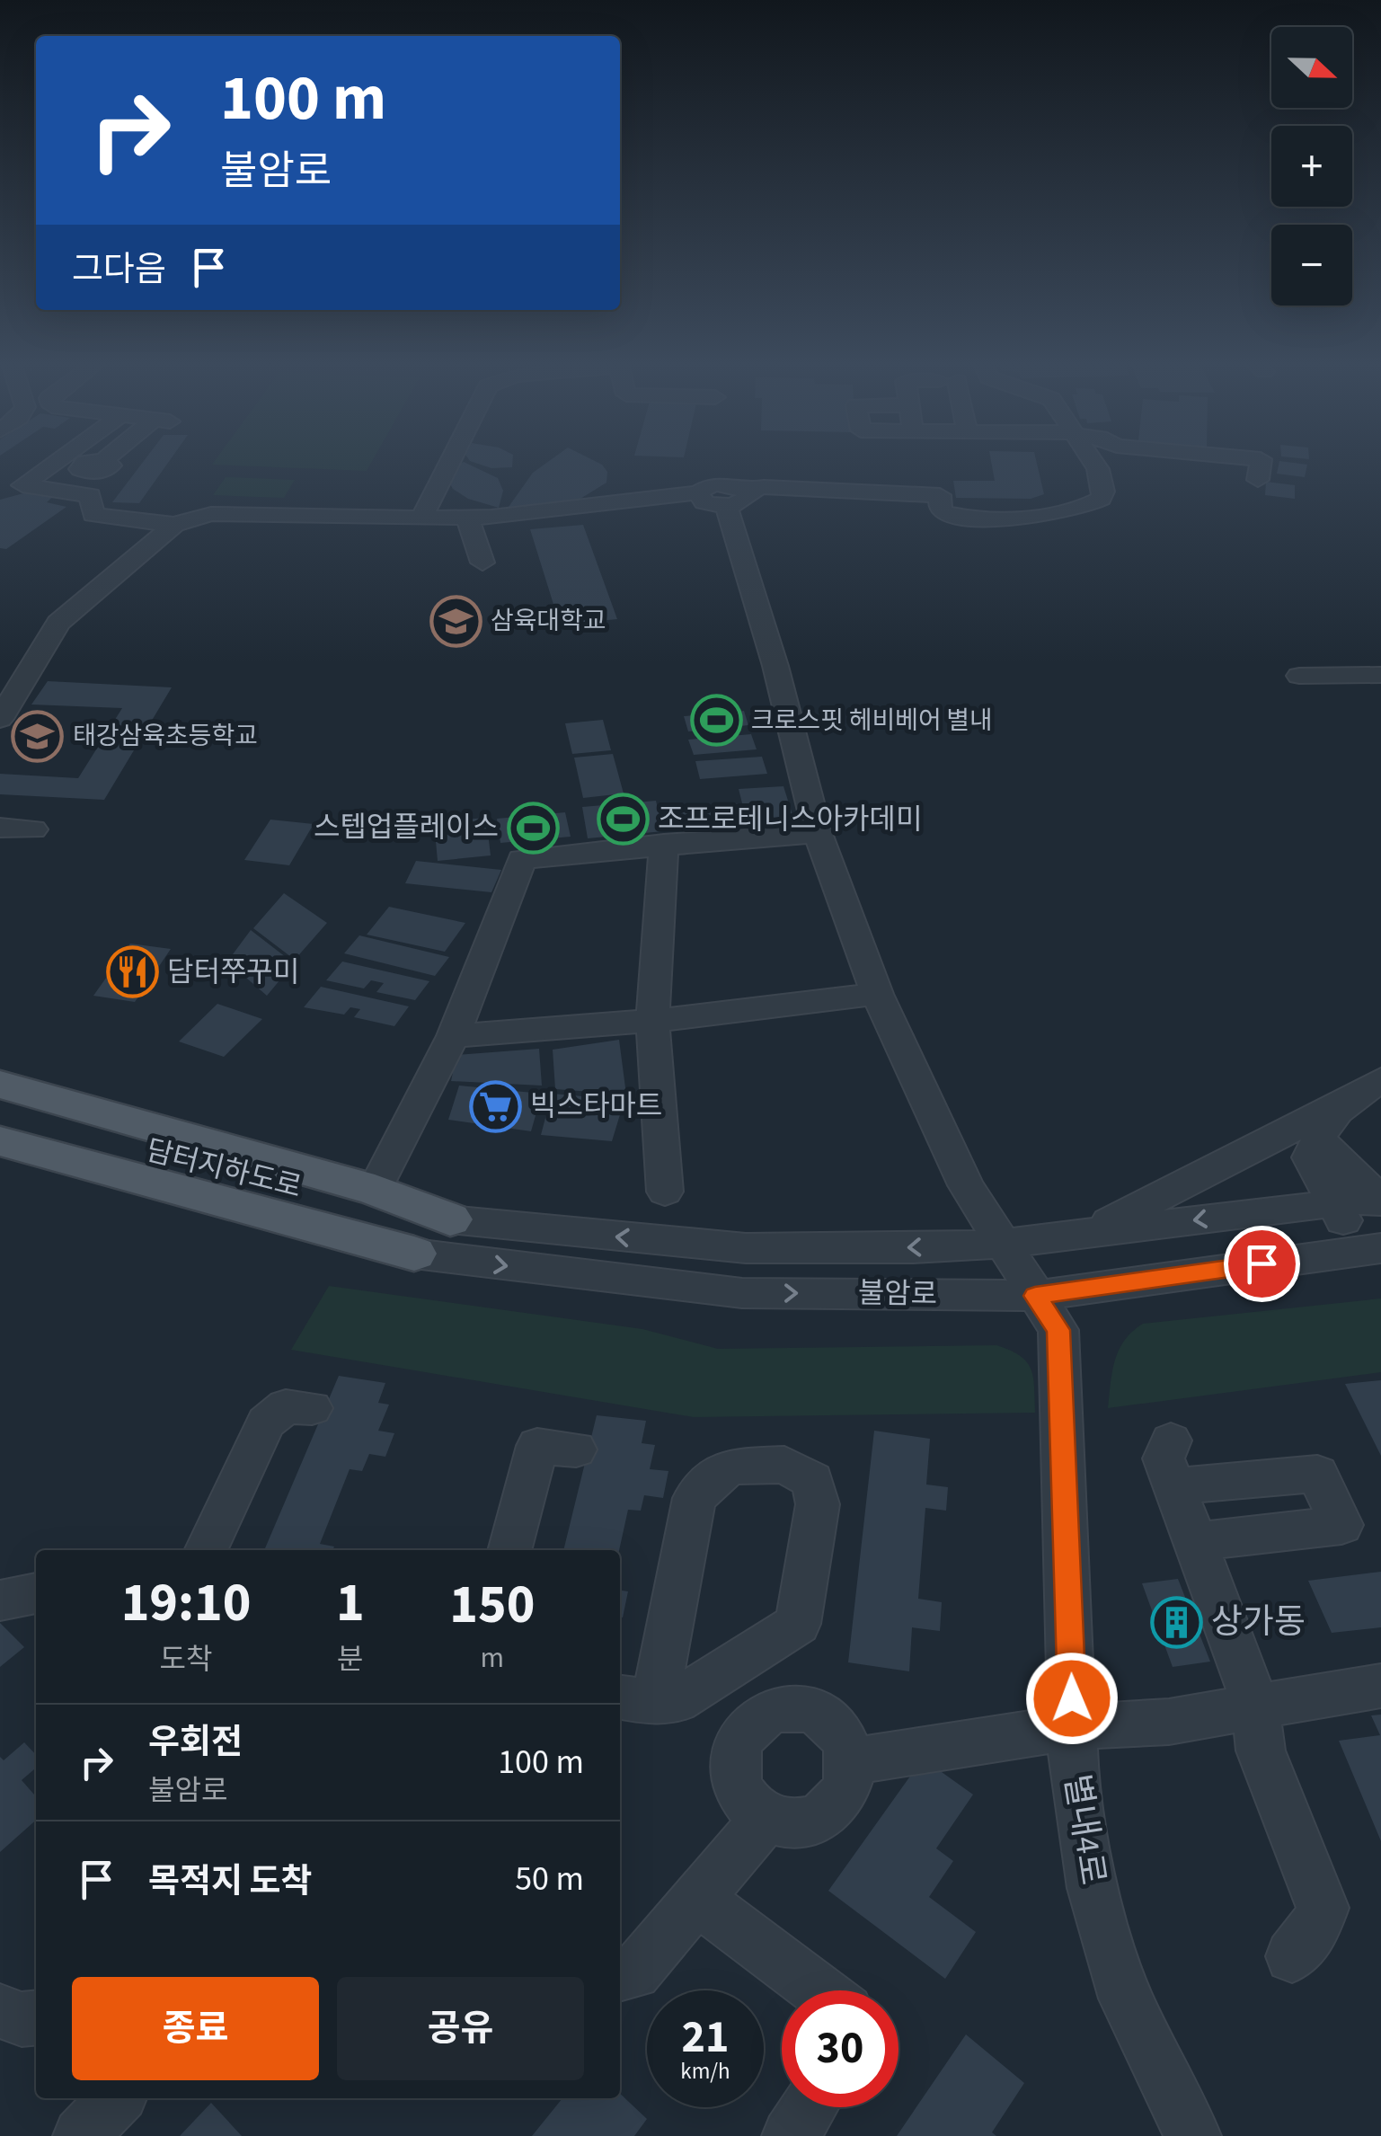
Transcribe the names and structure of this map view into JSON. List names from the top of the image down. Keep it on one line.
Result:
{"streets":{"main road":["담터지하도로"],"street":["불암로","별내4로"]},"crossings":[["담터지하도로","불암로"],["불암로","별내4로"]],"places":{"school or university":["삼육대학교","태강삼육초등학교"],"sports":["크로스핏 헤비베어 별내","조프로테니스아카데미","스텝업플레이스"],"restaurant":["담터쭈꾸미"],"supermarket":["빅스타마트"],"building":["상가동"]},"north":"right","page":{"map_buttons":["+","−"],"turn":["100 m","불암로"],"then":"그다음","eta":["19:10","도착","1","분","150","m"],"list":[{"name":"우회전","note":"불암로","value":"100 m"},{"name":"목적지 도착","value":"50 m"}],"buttons":["종료","공유"],"speed":"21 km/h","limit":"30"}}
